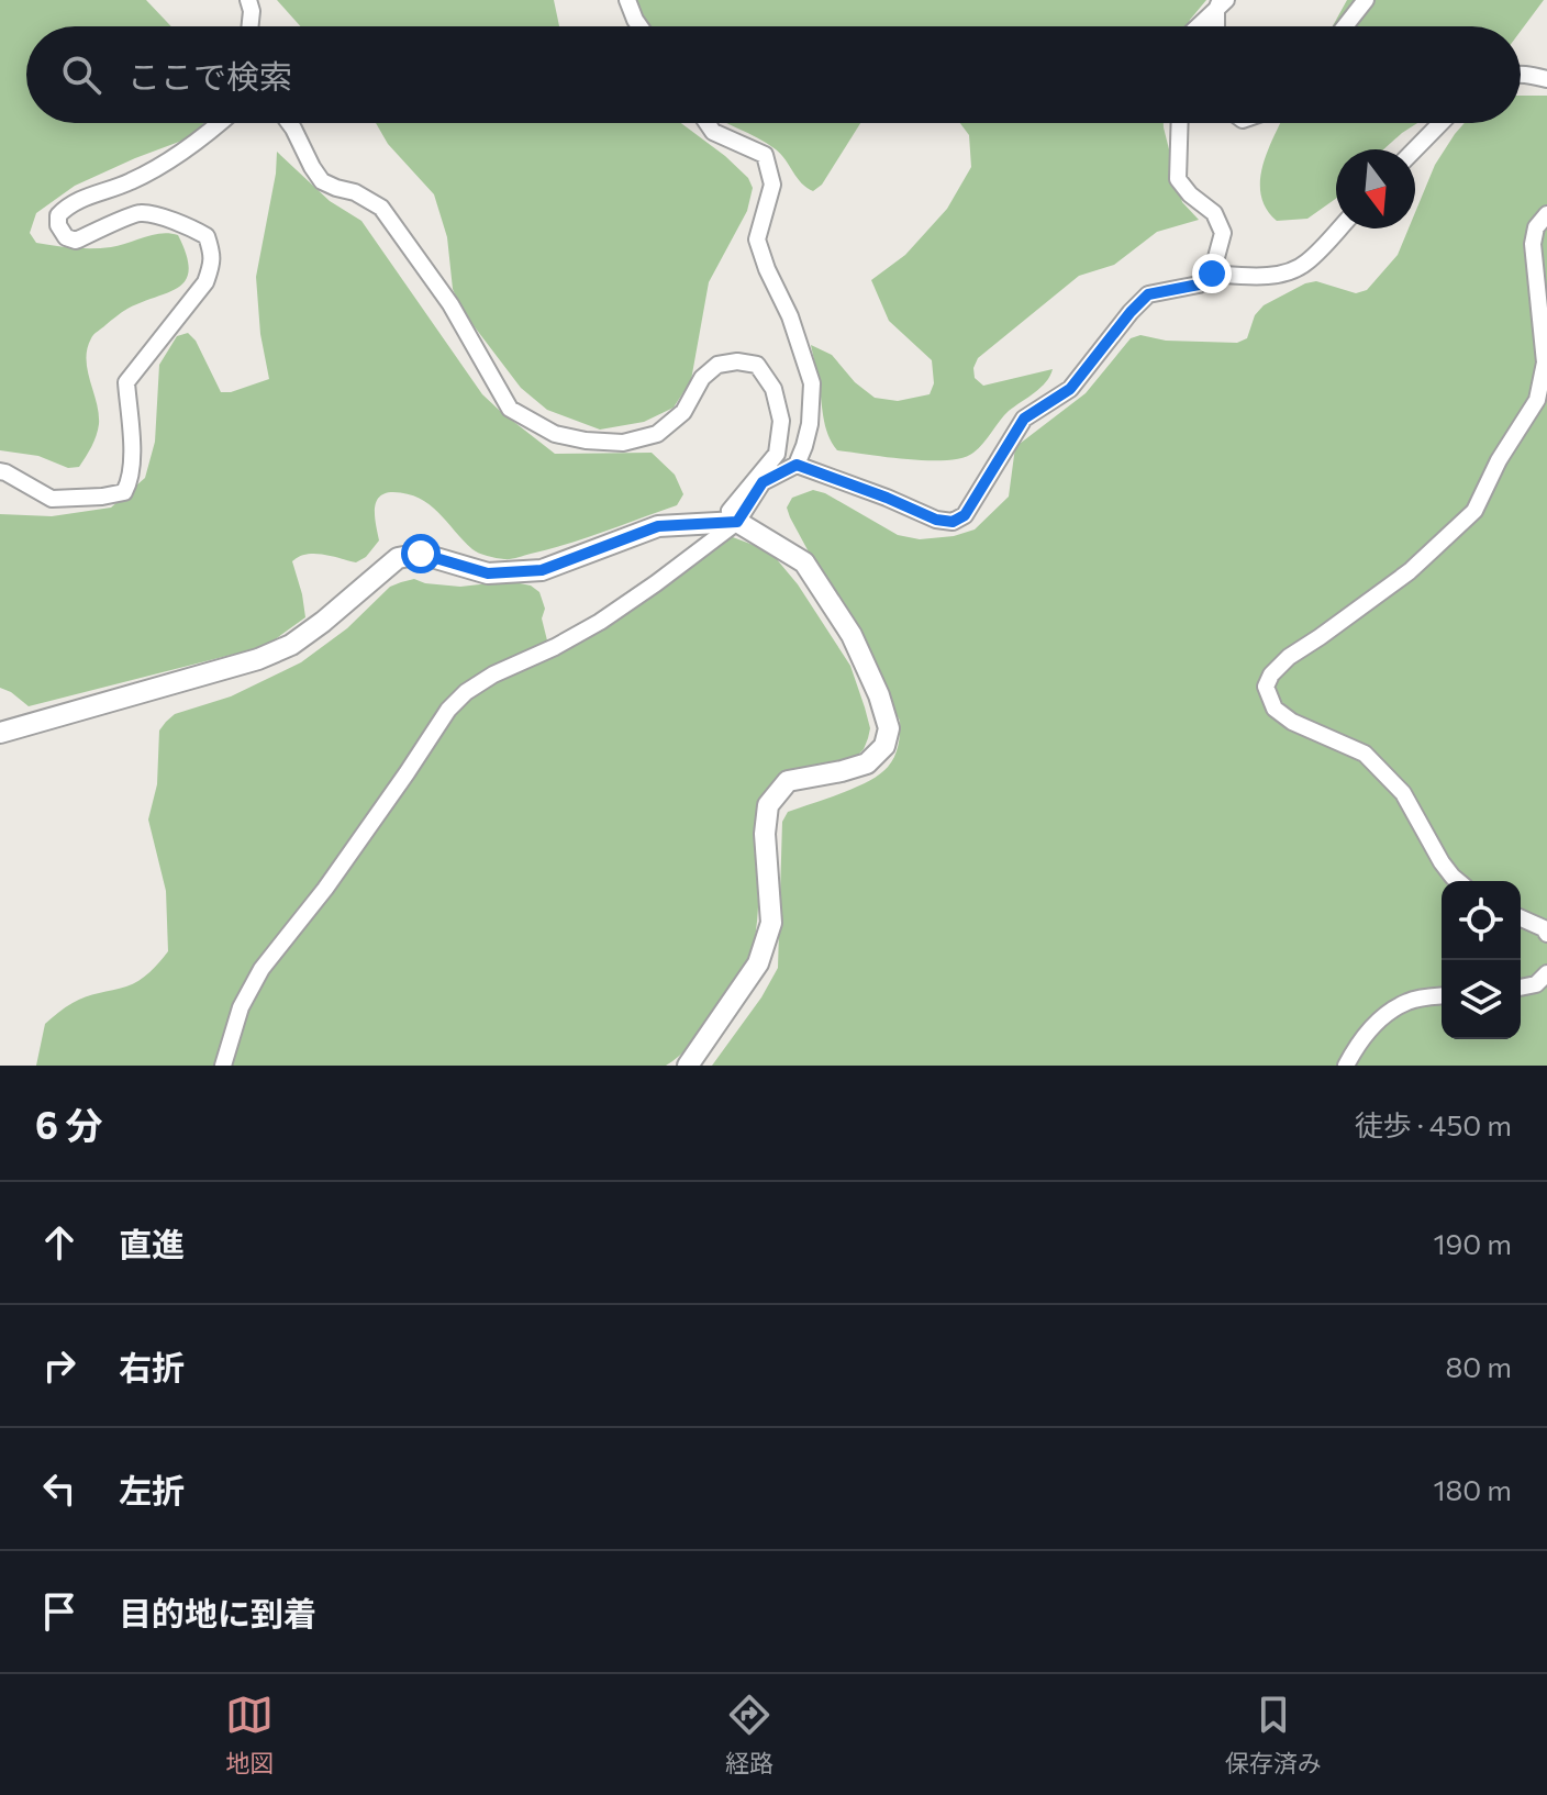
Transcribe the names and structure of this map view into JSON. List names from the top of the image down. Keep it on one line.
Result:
{"north":"bottom","page":{"search":"ここで検索","heading":["6 分","徒歩 · 450 m"],"list":[["直進","190 m"],["右折","80 m"],["左折","180 m"],"目的地に到着"],"nav":["地図","経路","保存済み"]}}
